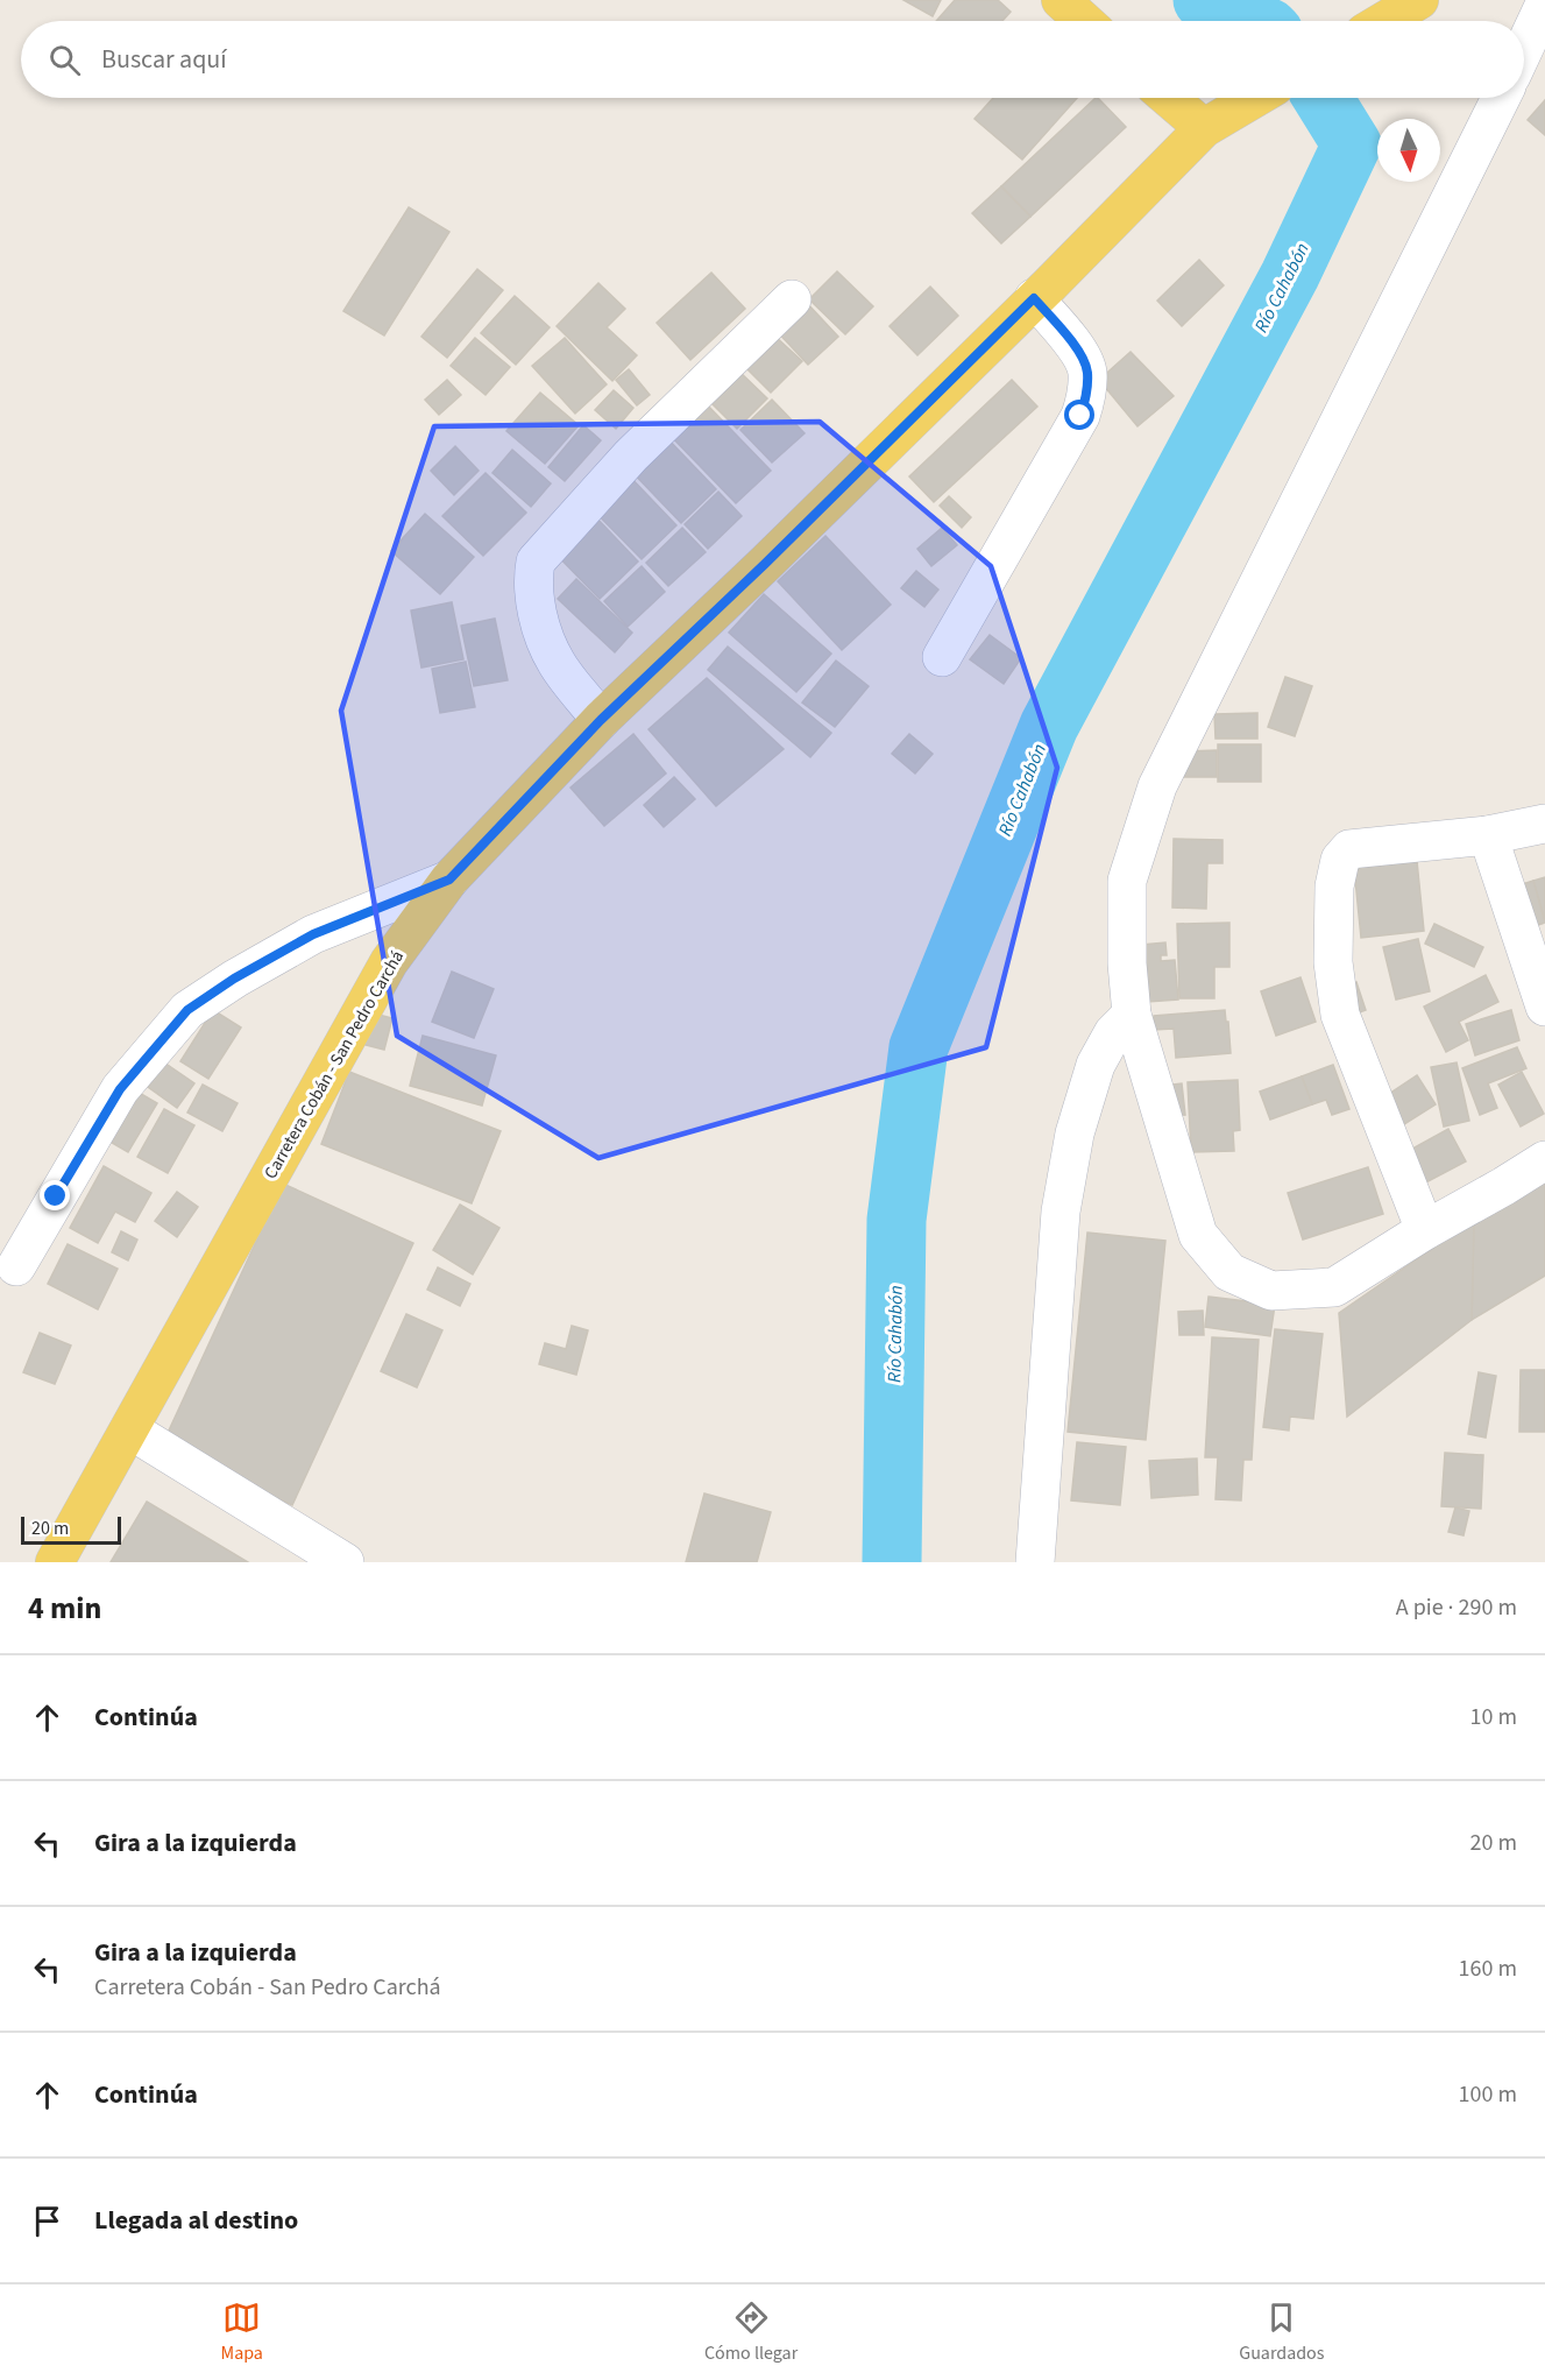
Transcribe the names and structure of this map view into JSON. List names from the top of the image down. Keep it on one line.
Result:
{"streets":{"main road":["Carretera Cobán - San Pedro Carchá"]},"water":["Río Cahabón"],"scale_bar":"20 m","north":"bottom","page":{"search":"Buscar aquí","scale":"20 m","heading":["4 min","A pie · 290 m"],"list":[["Continúa","10 m"],["Gira a la izquierda","20 m"],["Gira a la izquierda","Carretera Cobán - San Pedro Carchá","160 m"],["Continúa","100 m"],"Llegada al destino"],"nav":["Mapa","Cómo llegar","Guardados"]}}
